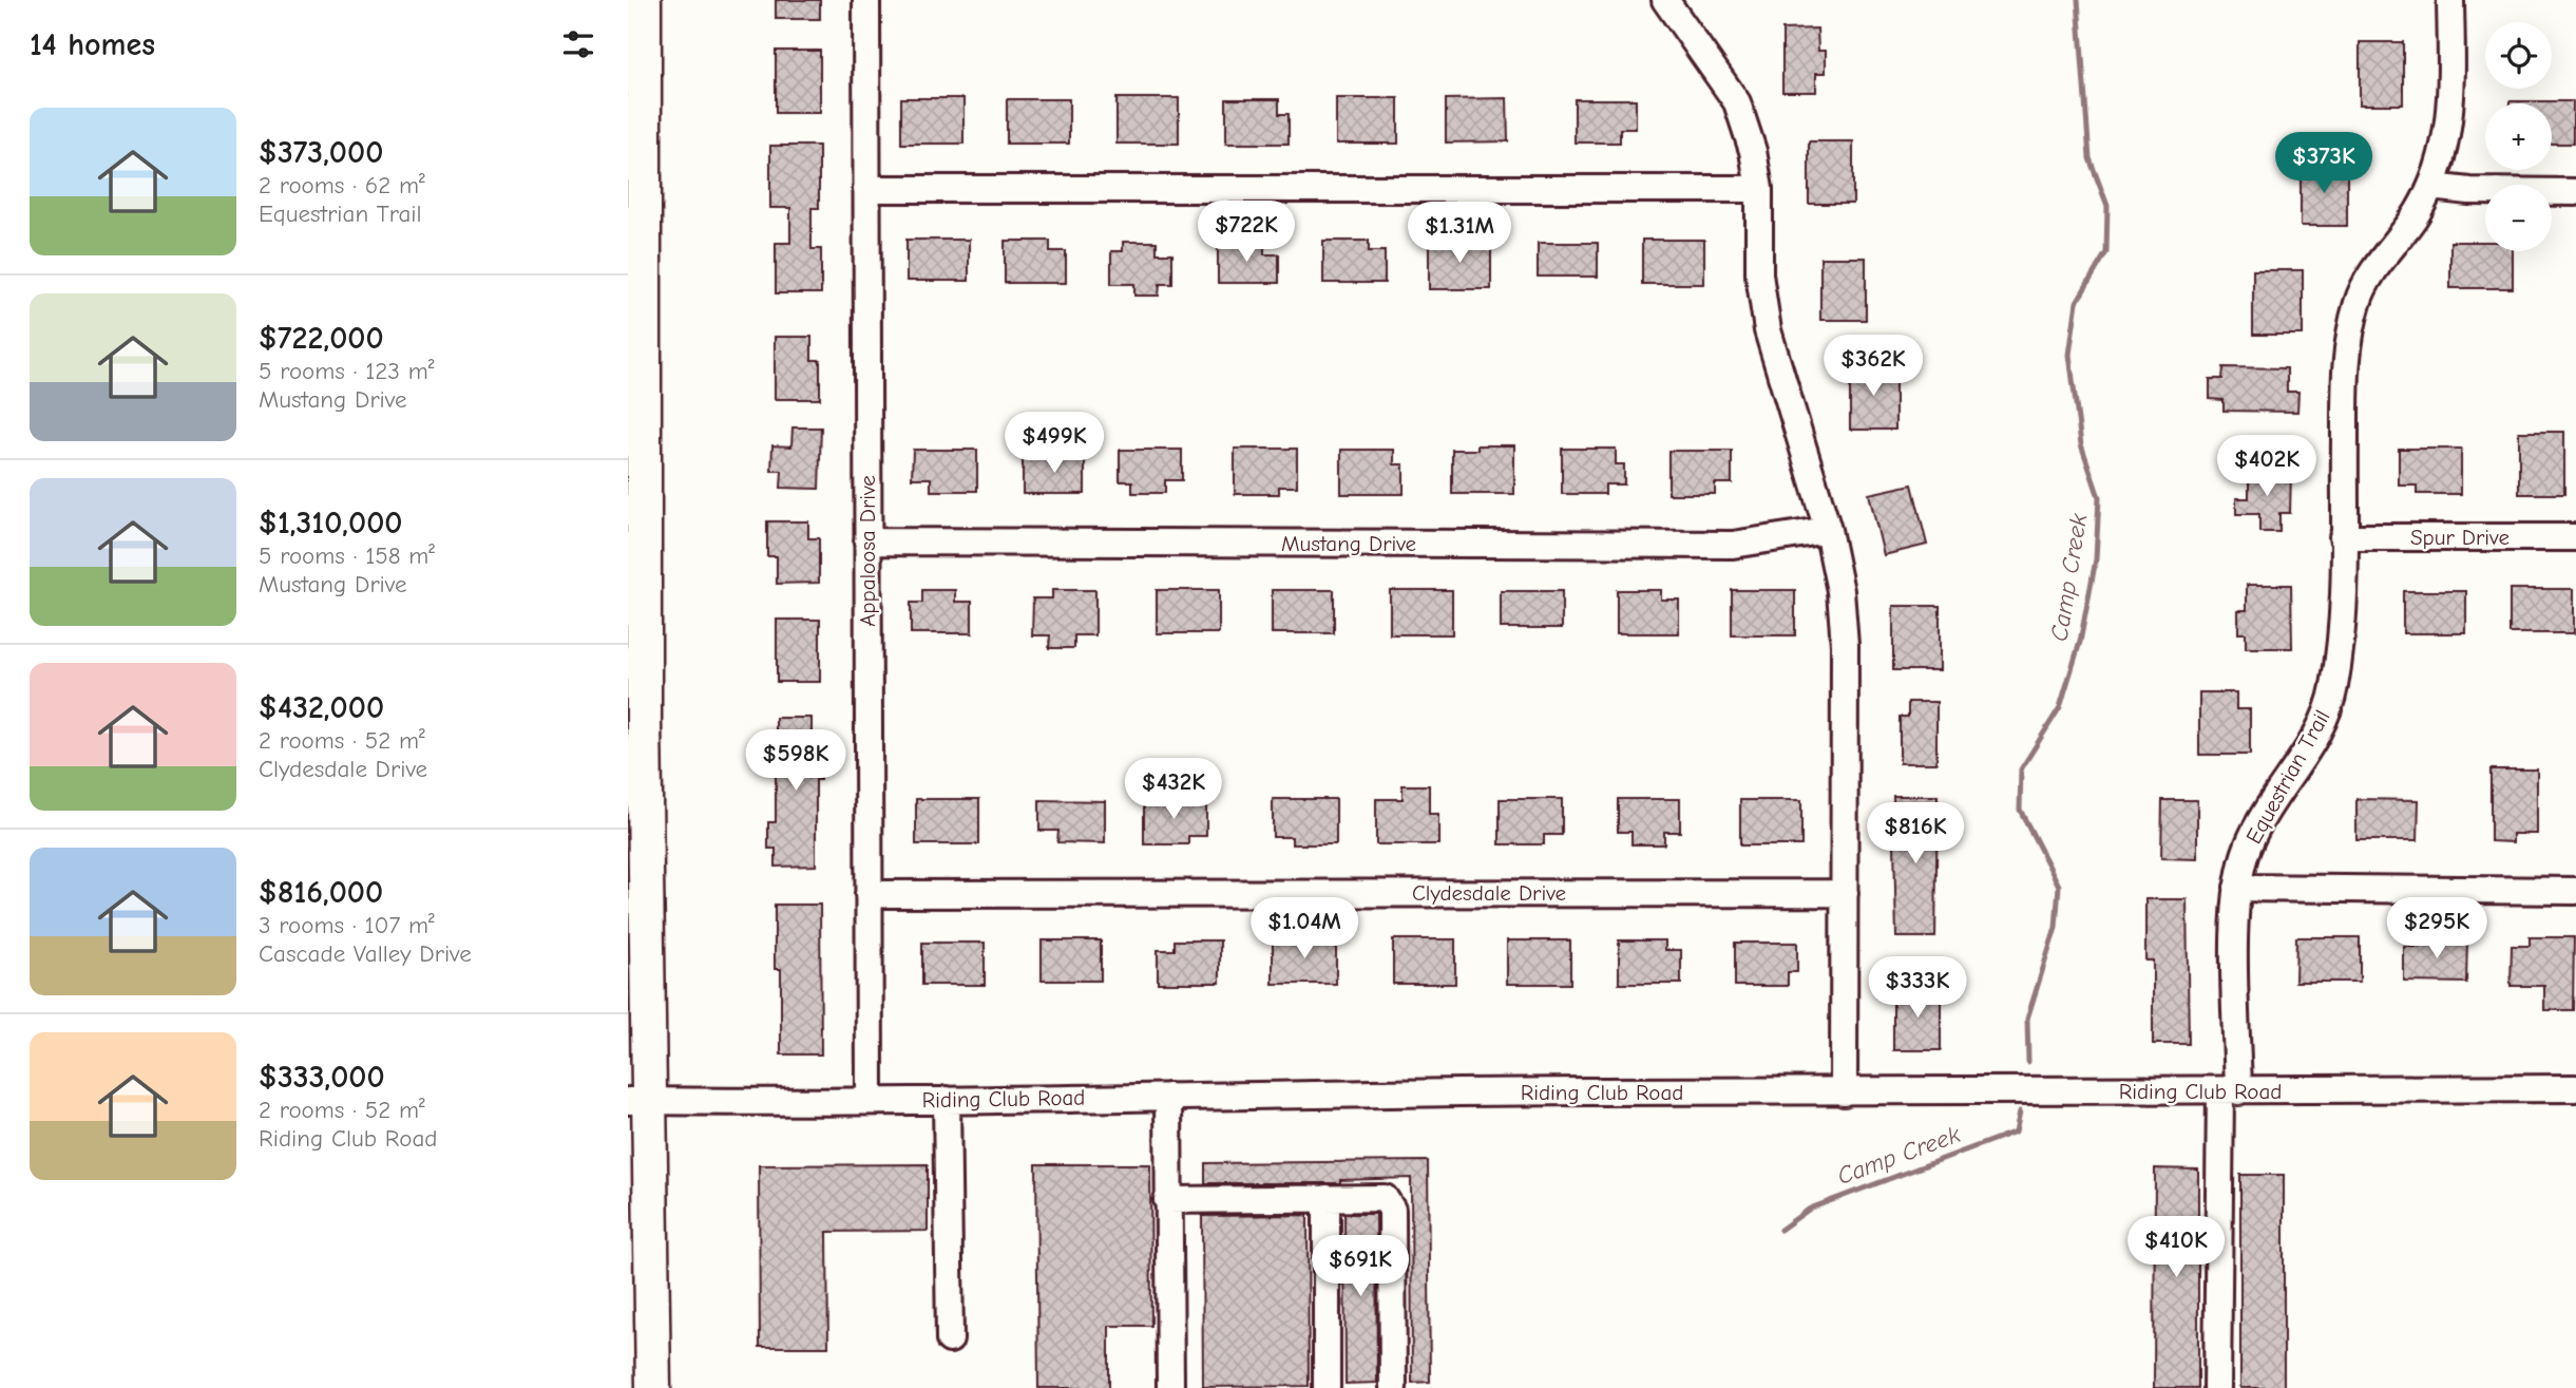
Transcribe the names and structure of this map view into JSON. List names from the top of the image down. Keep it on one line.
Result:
{"streets":{"street":["Spur Drive","Mustang Drive","Appaloosa Drive","Equestrian Trail","Clydesdale Drive","Riding Club Road"]},"crossings":[["Spur Drive","Equestrian Trail"],["Mustang Drive","Appaloosa Drive"],["Appaloosa Drive","Clydesdale Drive"],["Appaloosa Drive","Riding Club Road"],["Equestrian Trail","Riding Club Road"]],"water":["Camp Creek"],"page":{"heading":"14 homes","map_buttons":["+","−"],"list":[{"name":"$373,000","note":"2 rooms · 62 m² · Equestrian Trail"},{"name":"$722,000","note":"5 rooms · 123 m² · Mustang Drive"},{"name":"$1,310,000","note":"5 rooms · 158 m² · Mustang Drive"},{"name":"$432,000","note":"2 rooms · 52 m² · Clydesdale Drive"},{"name":"$816,000","note":"3 rooms · 107 m² · Cascade Valley Drive"},{"name":"$333,000","note":"2 rooms · 52 m² · Riding Club Road"}],"price":["$373K","$722K","$1.31M","$362K","$499K","$402K","$598K","$432K","$816K","$1.04M","$295K","$333K","$410K","$691K"]}}
